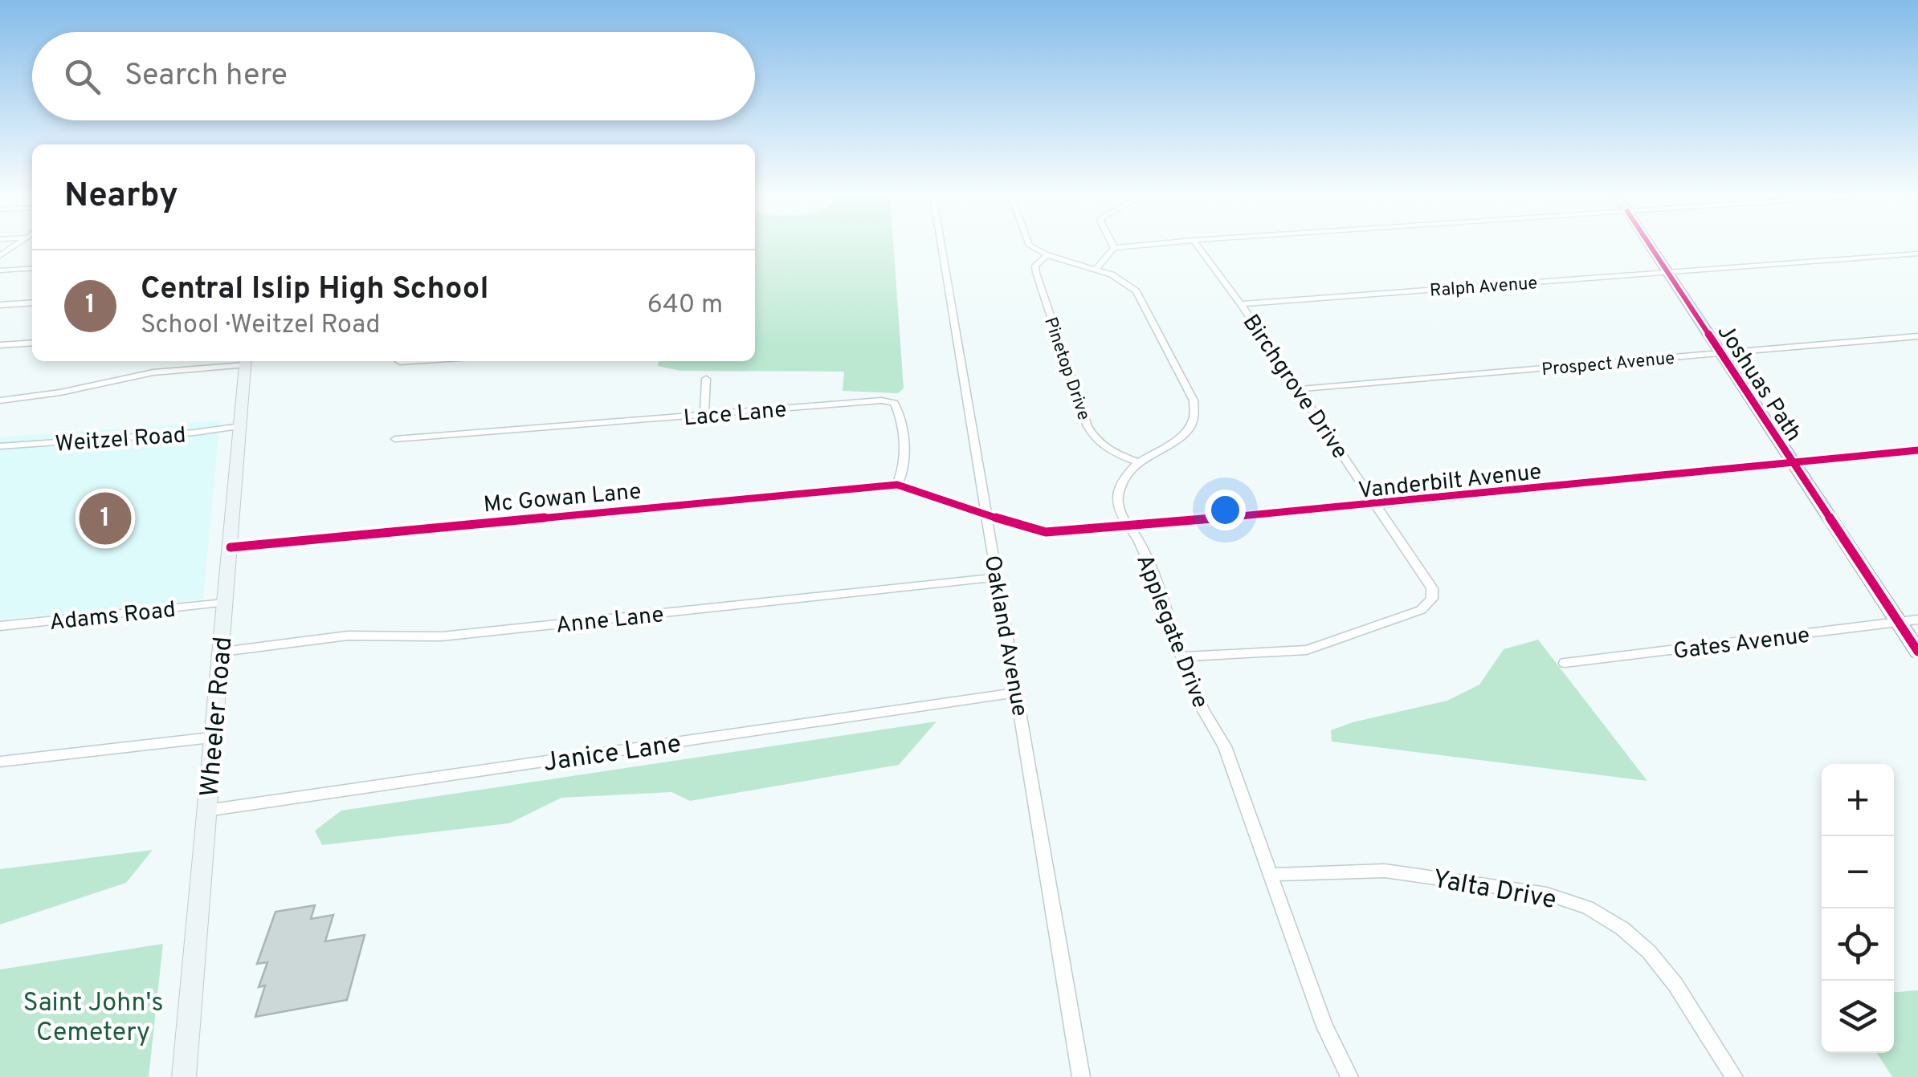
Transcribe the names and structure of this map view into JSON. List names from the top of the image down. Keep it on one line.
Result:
{"streets":{"main road":["Joshuas Path","Wheeler Road"],"street":["Ralph Avenue","Prospect Avenue","Pinetop Drive","Birchgrove Drive","Lace Lane","Weitzel Road","Vanderbilt Avenue","Mc Gowan Lane","Adams Road","Anne Lane","Applegate Drive","Oakland Avenue","Gates Avenue","Janice Lane","Yalta Drive"]},"crossings":[["Ralph Avenue","Joshuas Path"],["Ralph Avenue","Birchgrove Drive"],["Prospect Avenue","Joshuas Path"],["Prospect Avenue","Birchgrove Drive"],["Pinetop Drive","Applegate Drive"],["Joshuas Path","Vanderbilt Avenue"],["Joshuas Path","Gates Avenue"],["Birchgrove Drive","Vanderbilt Avenue"],["Birchgrove Drive","Applegate Drive"],["Lace Lane","Mc Gowan Lane"],["Weitzel Road","Wheeler Road"],["Vanderbilt Avenue","Applegate Drive"],["Vanderbilt Avenue","Oakland Avenue"],["Mc Gowan Lane","Wheeler Road"],["Adams Road","Wheeler Road"],["Anne Lane","Oakland Avenue"],["Anne Lane","Wheeler Road"],["Applegate Drive","Yalta Drive"],["Oakland Avenue","Janice Lane"],["Wheeler Road","Janice Lane"]],"parks":["Saint John's Cemetery"],"page":{"search":"Search here","heading":"Nearby","list":[{"mark":"1","name":"Central Islip High School","note":"School · Weitzel Road","value":"640 m"}],"pins":"1","map_buttons":["+","−"]}}
